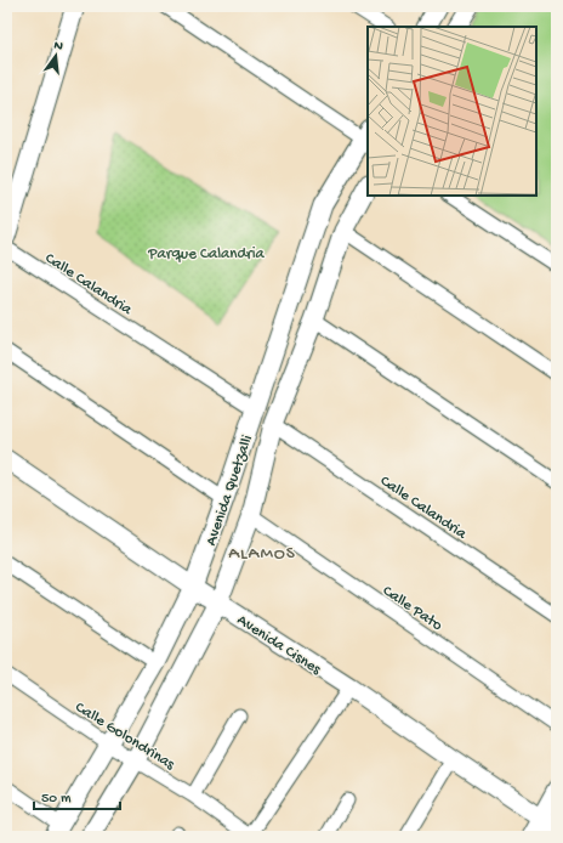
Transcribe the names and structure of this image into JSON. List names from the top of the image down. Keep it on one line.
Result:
{"streets":{"main road":["Avenida Quetzalli","Avenida Cisnes"],"street":["Calle Calandria","Calle Pato","Calle Golondrinas"]},"crossings":[["Calle Calandria","Avenida Quetzalli"],["Avenida Quetzalli","Calle Pato"],["Avenida Quetzalli","Avenida Cisnes"],["Avenida Quetzalli","Calle Golondrinas"]],"districts":["ALAMOS"],"parks":["Parque Calandria"],"scale_bar":"50 m","north":"top"}
